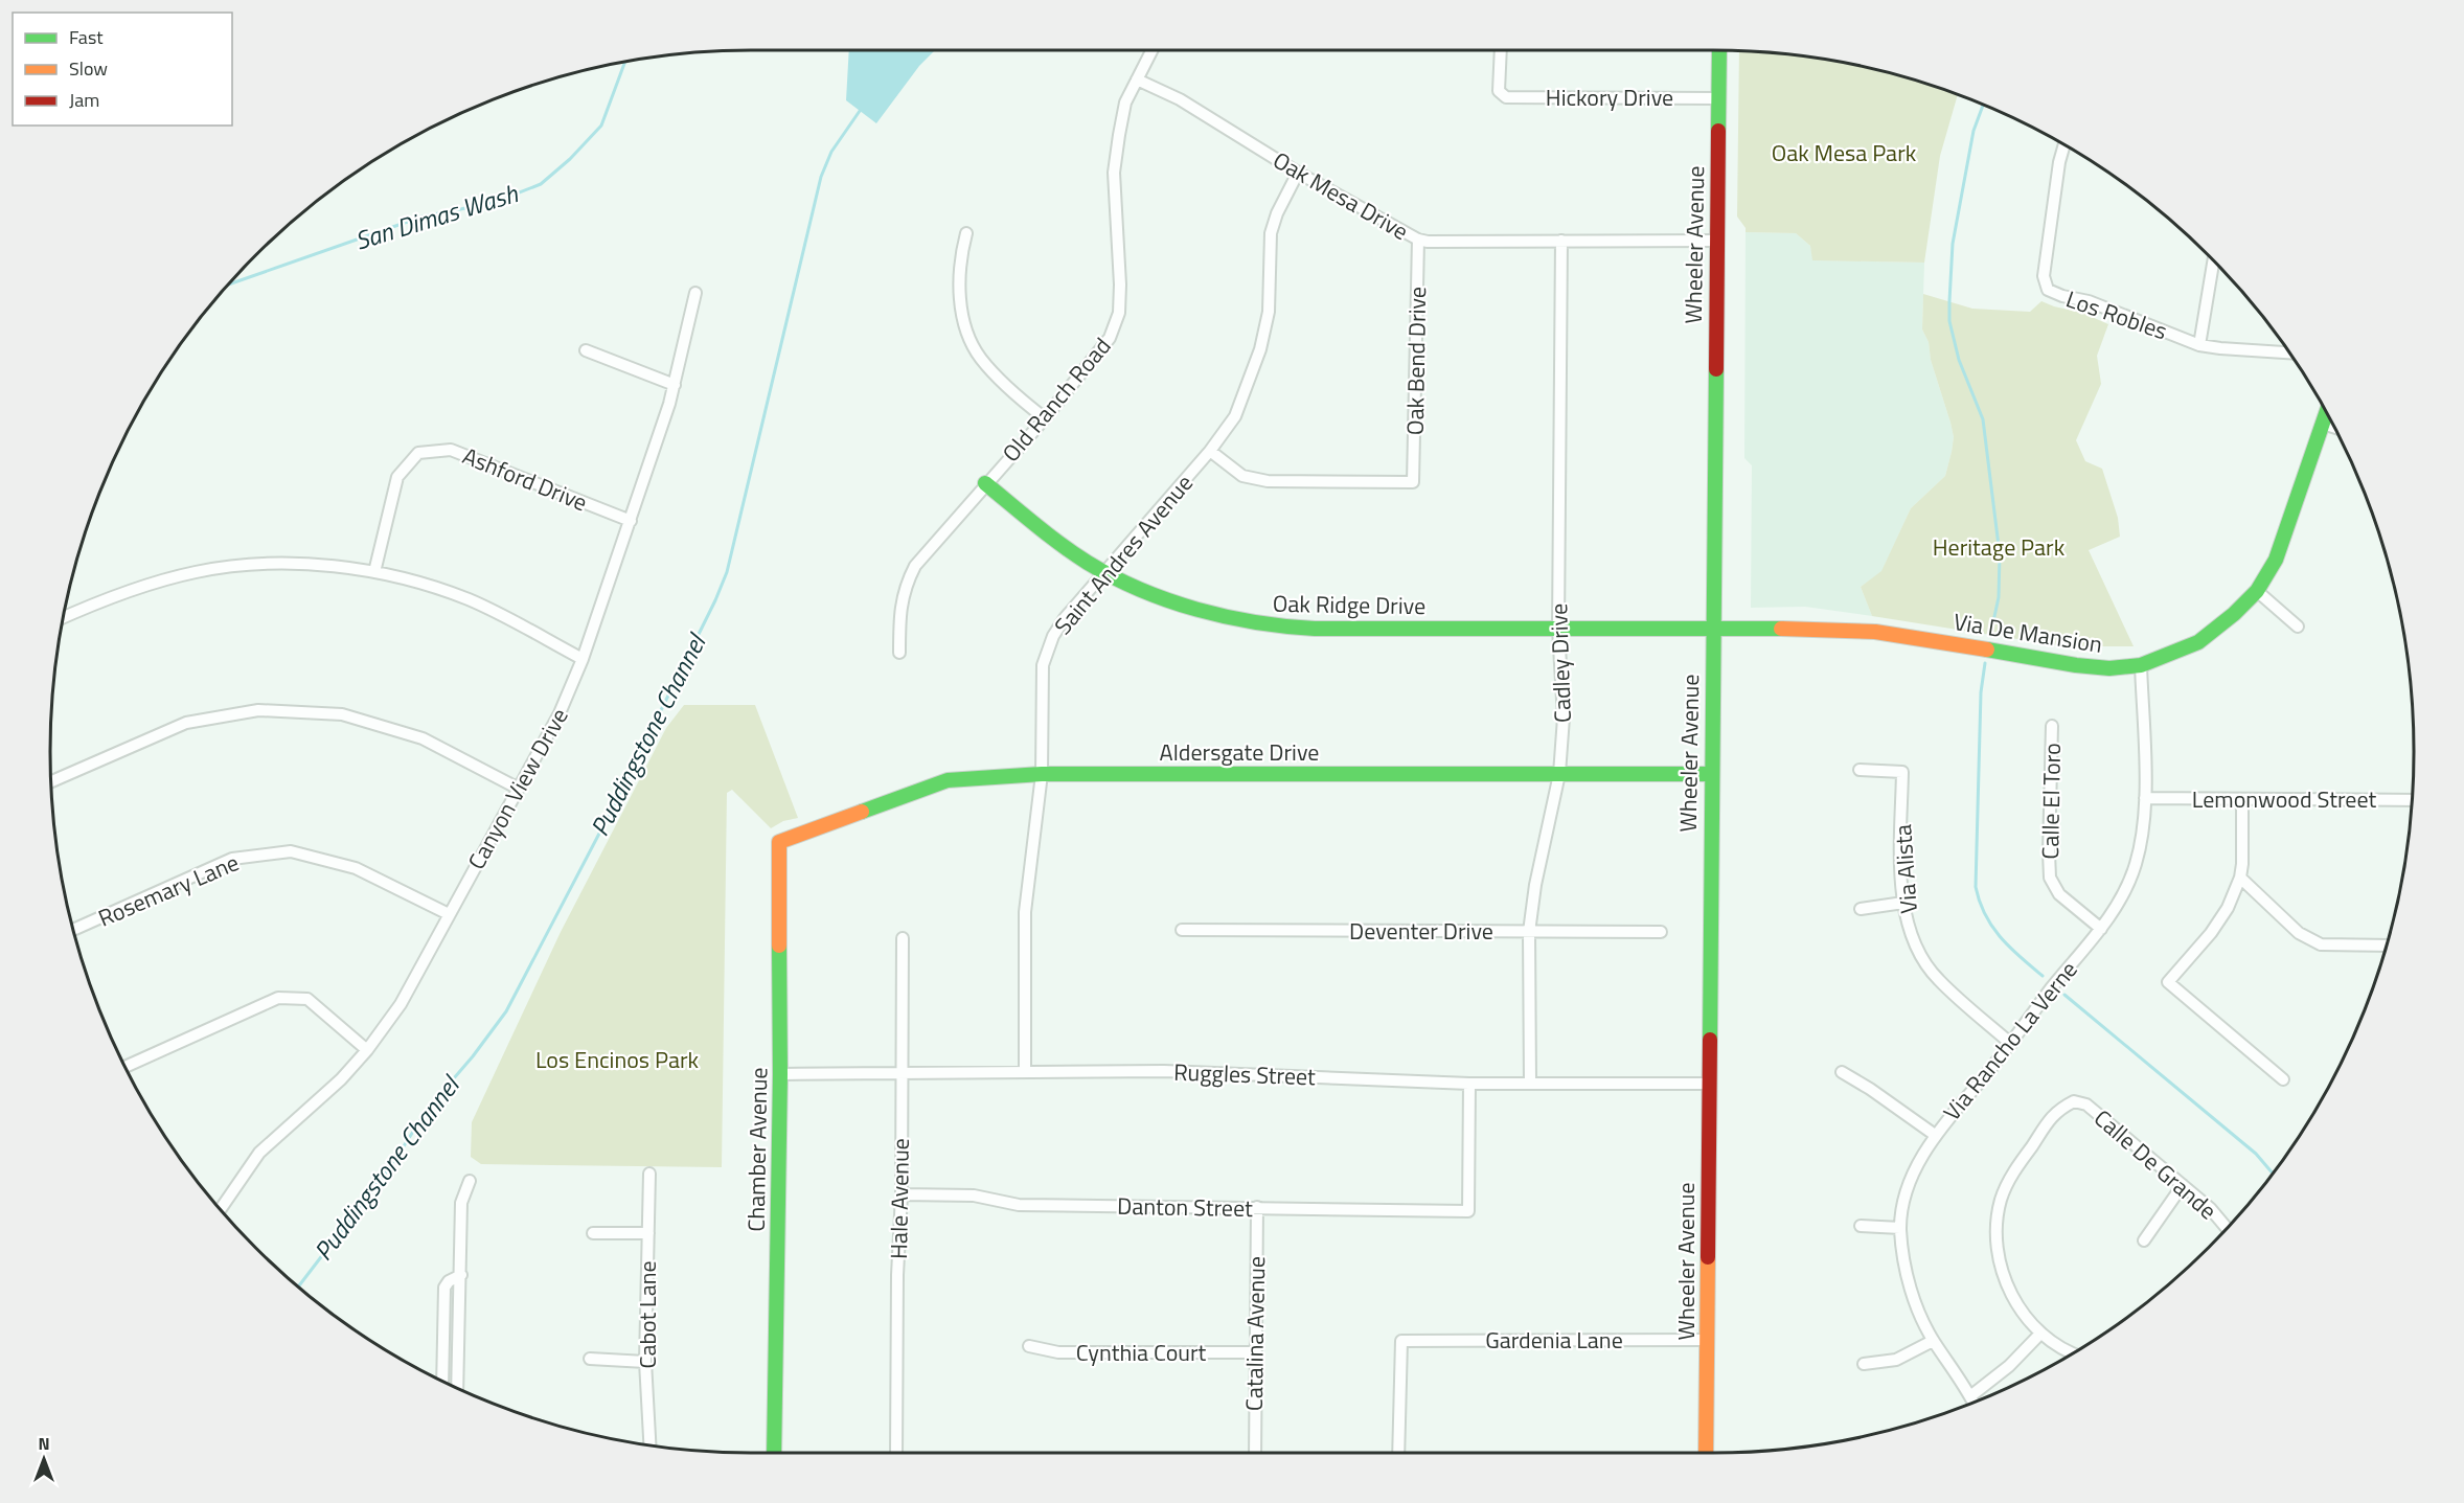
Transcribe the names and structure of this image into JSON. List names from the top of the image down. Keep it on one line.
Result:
{"streets":{"street":["Hickory Drive","Oak Mesa Drive","Wheeler Avenue","Los Robles","Oak Bend Drive","Old Ranch Road","Ashford Drive","Saint Andres Avenue","Oak Ridge Drive","Via De Mansion","Cadley Drive","Aldersgate Drive","Canyon View Drive","Lemonwood Street","Calle El Toro","Via Alista","Rosemary Lane","Deventer Drive","Via Rancho La Verne","Ruggles Street","Chamber Avenue","Calle De Grande","Hale Avenue","Danton Street","Cabot Lane","Catalina Avenue","Gardenia Lane","Cynthia Court"]},"crossings":[["Hickory Drive","Wheeler Avenue"],["Oak Mesa Drive","Wheeler Avenue"],["Oak Mesa Drive","Oak Bend Drive"],["Oak Mesa Drive","Old Ranch Road"],["Oak Mesa Drive","Saint Andres Avenue"],["Oak Mesa Drive","Cadley Drive"],["Wheeler Avenue","Oak Ridge Drive"],["Wheeler Avenue","Via De Mansion"],["Wheeler Avenue","Aldersgate Drive"],["Wheeler Avenue","Ruggles Street"],["Wheeler Avenue","Gardenia Lane"],["Oak Bend Drive","Saint Andres Avenue"],["Old Ranch Road","Oak Ridge Drive"],["Ashford Drive","Canyon View Drive"],["Saint Andres Avenue","Oak Ridge Drive"],["Saint Andres Avenue","Aldersgate Drive"],["Saint Andres Avenue","Ruggles Street"],["Oak Ridge Drive","Via De Mansion"],["Oak Ridge Drive","Cadley Drive"],["Via De Mansion","Via Rancho La Verne"],["Cadley Drive","Aldersgate Drive"],["Cadley Drive","Deventer Drive"],["Cadley Drive","Ruggles Street"],["Aldersgate Drive","Chamber Avenue"],["Canyon View Drive","Rosemary Lane"],["Lemonwood Street","Via Rancho La Verne"],["Calle El Toro","Via Rancho La Verne"],["Via Alista","Via Rancho La Verne"],["Ruggles Street","Chamber Avenue"],["Ruggles Street","Hale Avenue"],["Ruggles Street","Danton Street"],["Hale Avenue","Danton Street"],["Danton Street","Catalina Avenue"],["Catalina Avenue","Cynthia Court"]],"water":["San Dimas Wash","Puddingstone Channel"],"parks":["Oak Mesa Park","Heritage Park","Los Encinos Park"],"legend":["Fast","Slow","Jam"],"north":"top"}
